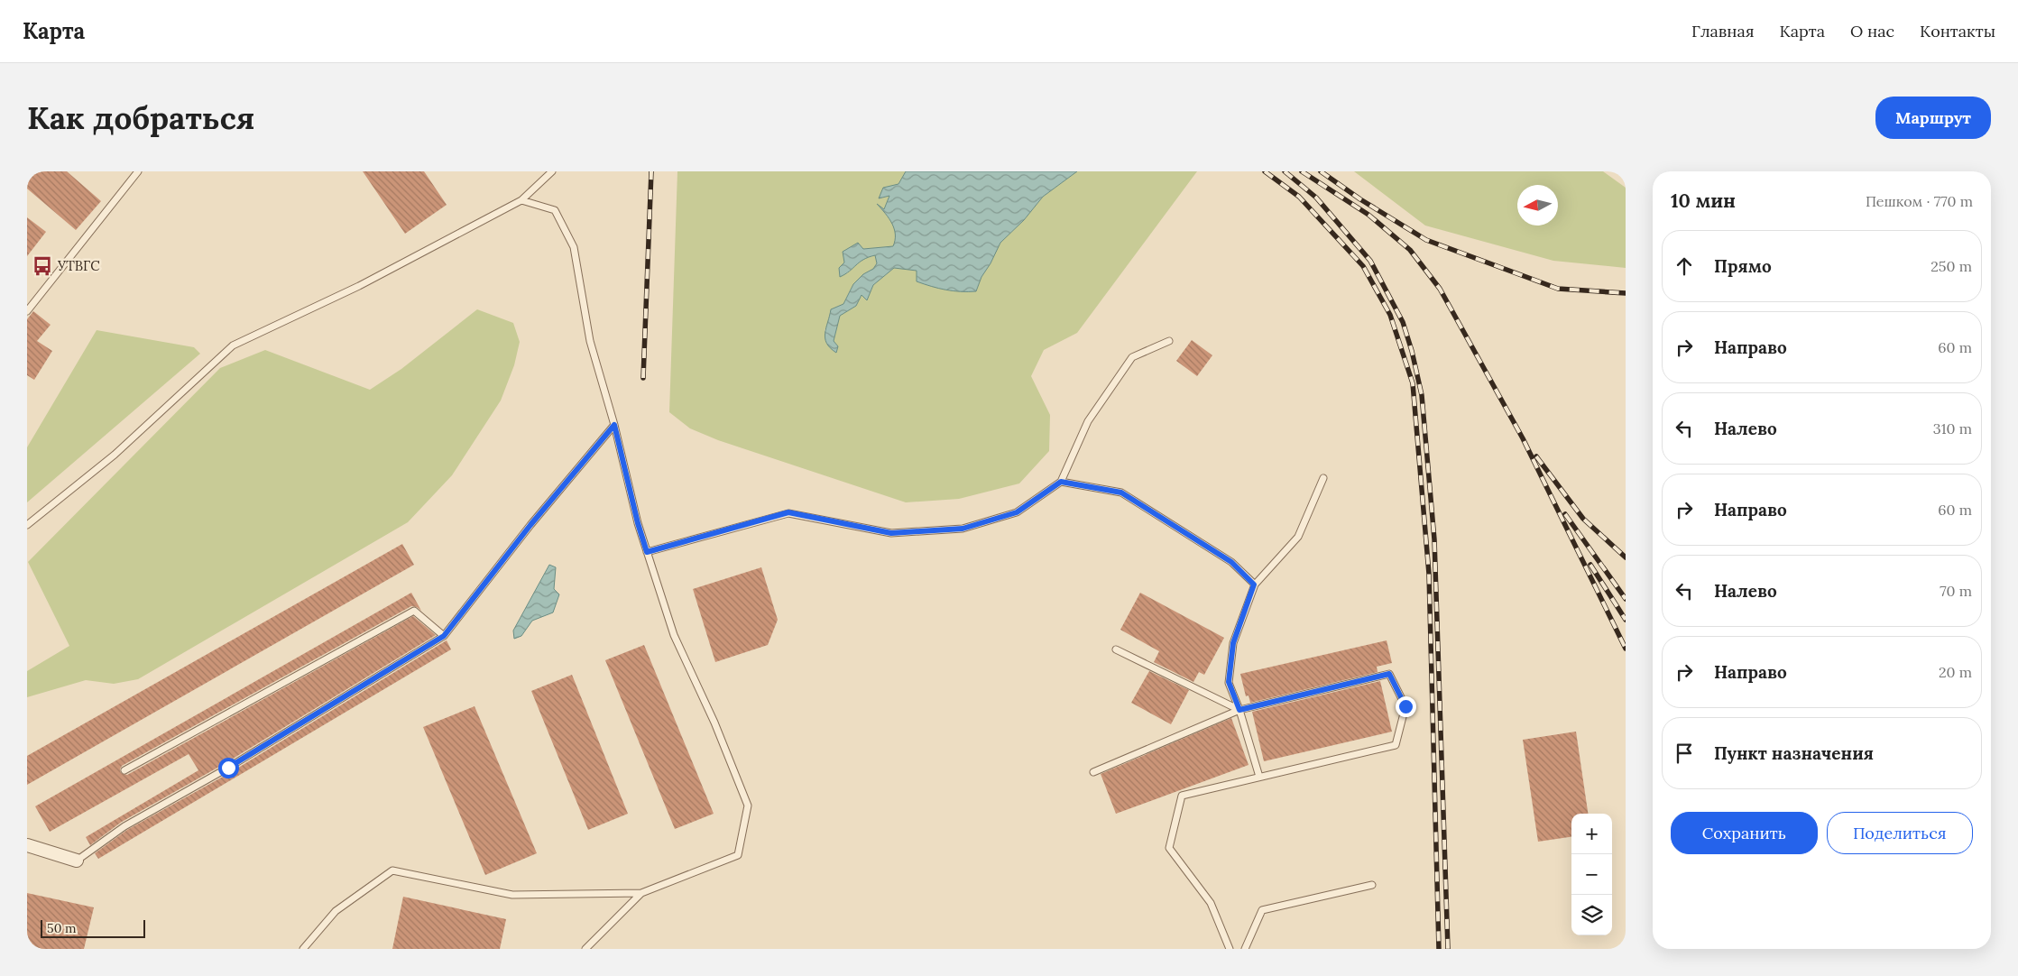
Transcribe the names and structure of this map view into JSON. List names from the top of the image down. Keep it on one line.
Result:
{"places":{"bus stop":["УТВГС"]},"scale_bar":"50 m","north":"left","page":{"header":"Карта","nav":["Главная","Карта","О нас","Контакты"],"buttons":["Маршрут",["Сохранить","Поделиться"]],"title":"Как добраться","heading":["10 мин","Пешком · 770 m"],"list":[["Прямо","250 m"],["Направо","60 m"],["Налево","310 m"],["Направо","60 m"],["Налево","70 m"],["Направо","20 m"],"Пункт назначения"],"map_buttons":["+","−"],"scale":"50 m"}}
